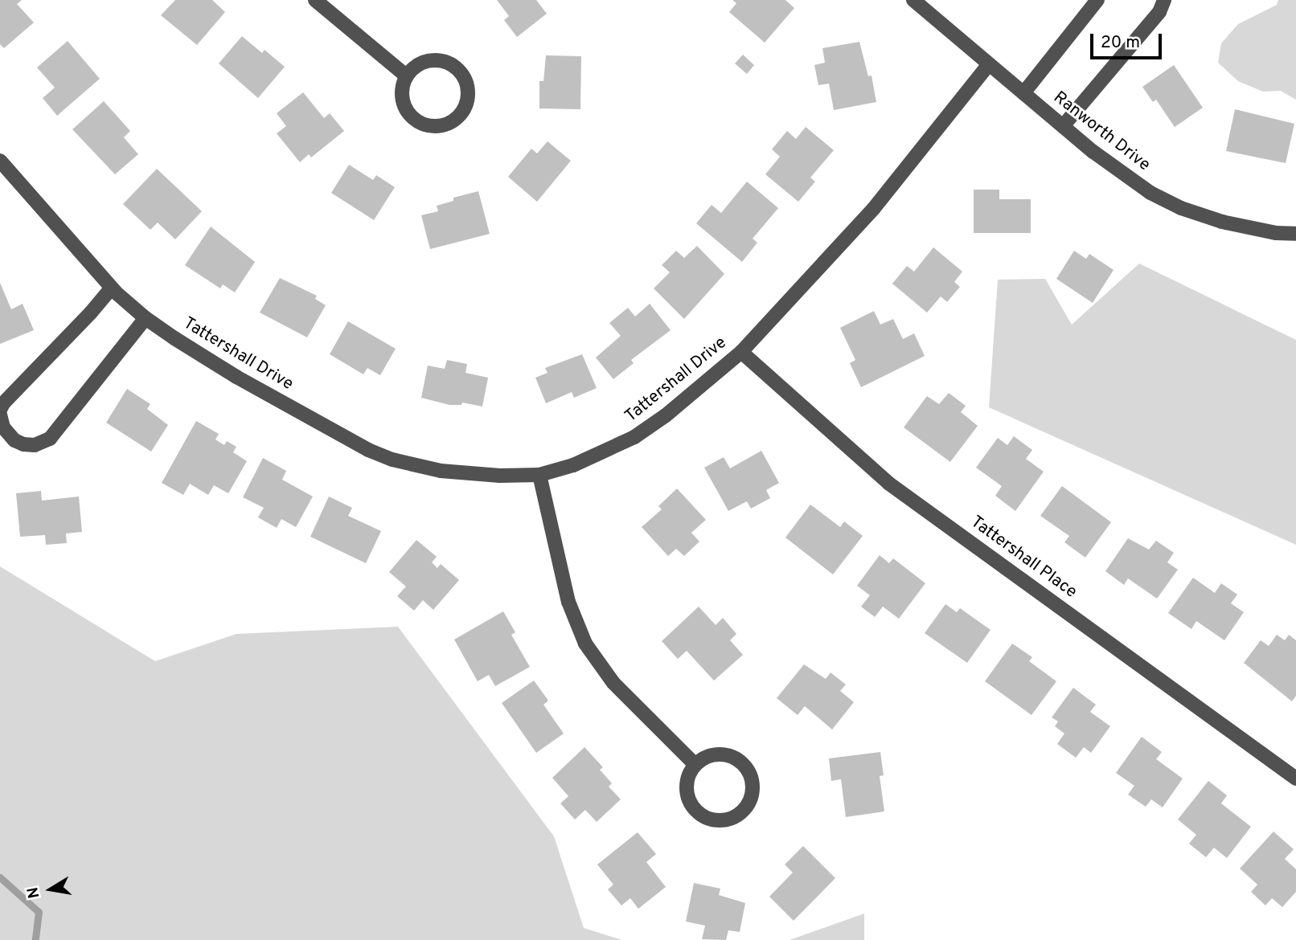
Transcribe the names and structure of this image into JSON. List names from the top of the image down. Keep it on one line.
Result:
{"streets":{"street":["Ranworth Drive","Tattershall Drive","Tattershall Place"]},"crossings":[["Ranworth Drive","Tattershall Drive"],["Tattershall Drive","Tattershall Place"]],"scale_bar":"20 m","north":"left"}
